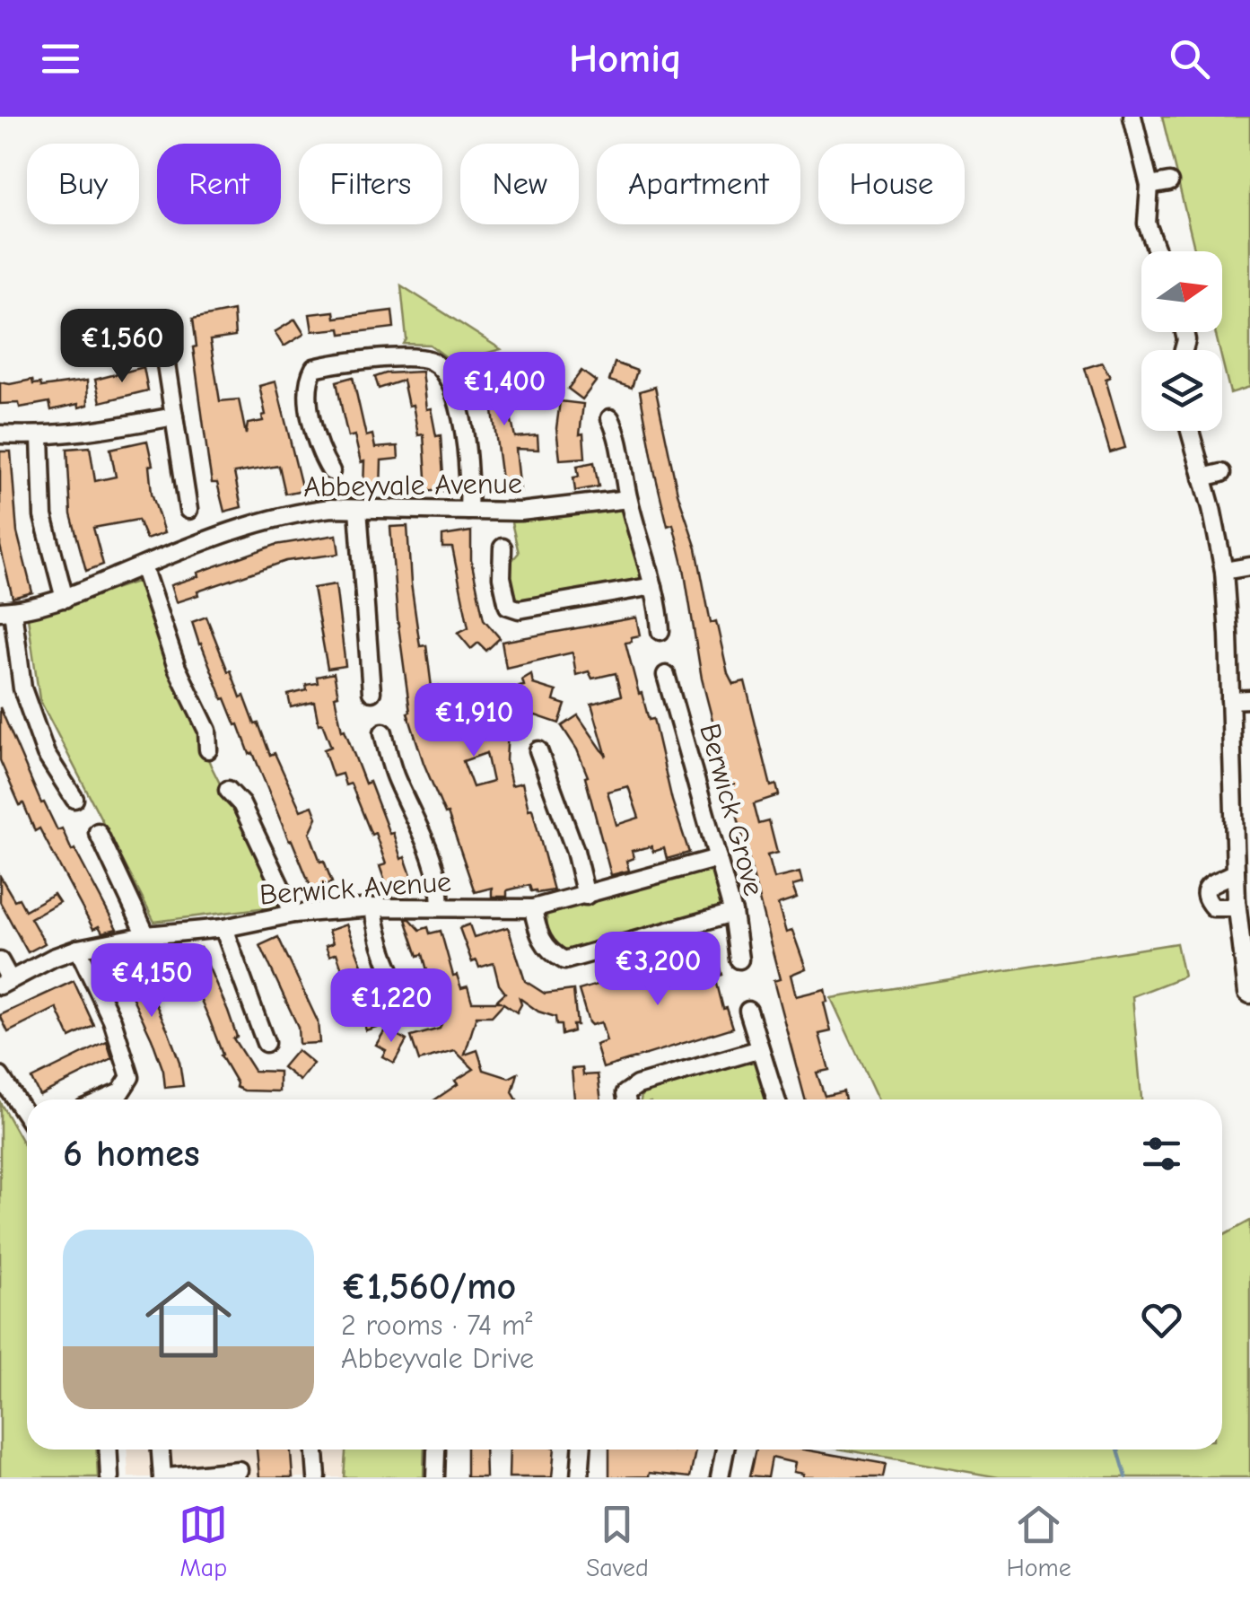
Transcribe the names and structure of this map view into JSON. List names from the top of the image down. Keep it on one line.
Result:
{"streets":{"street":["Abbeyvale Avenue","Berwick Grove","Berwick Avenue"]},"crossings":[["Berwick Grove","Berwick Avenue"]],"north":"right","page":{"header":"Homiq","chip":["Buy","Rent","Filters","New","Apartment","House"],"price":["€1,560","€1,400","€1,910","€3,200","€4,150","€1,220"],"heading":"6 homes","list":[{"name":"€1,560/mo","note":"2 rooms · 74 m² · Abbeyvale Drive"}],"tabs":["Map","Saved","Home"]}}
